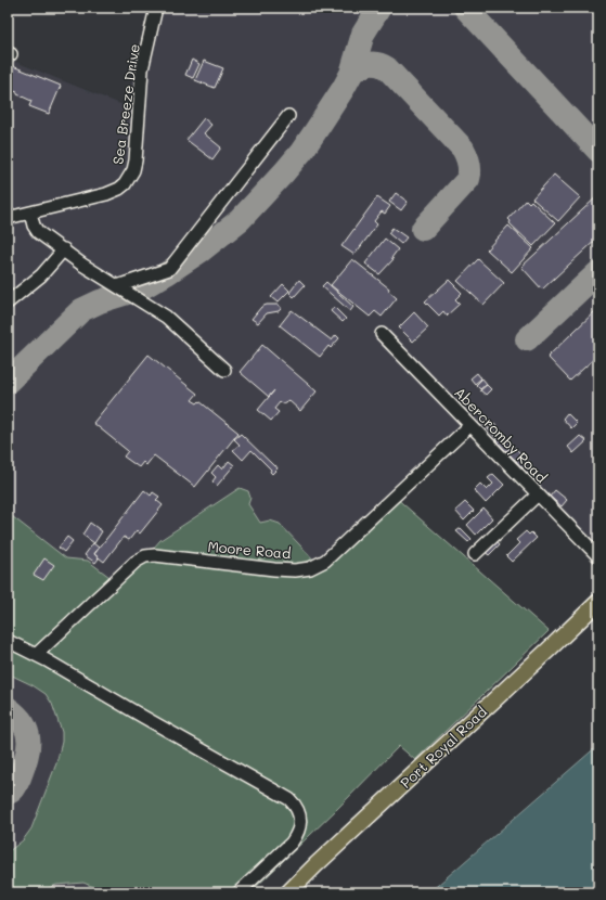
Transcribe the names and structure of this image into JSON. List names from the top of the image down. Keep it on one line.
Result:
{"streets":{"main road":["Port Royal Road"],"street":["Sea Breeze Drive","Abercromby Road","Moore Road"]},"crossings":[["Abercromby Road","Moore Road"]]}
